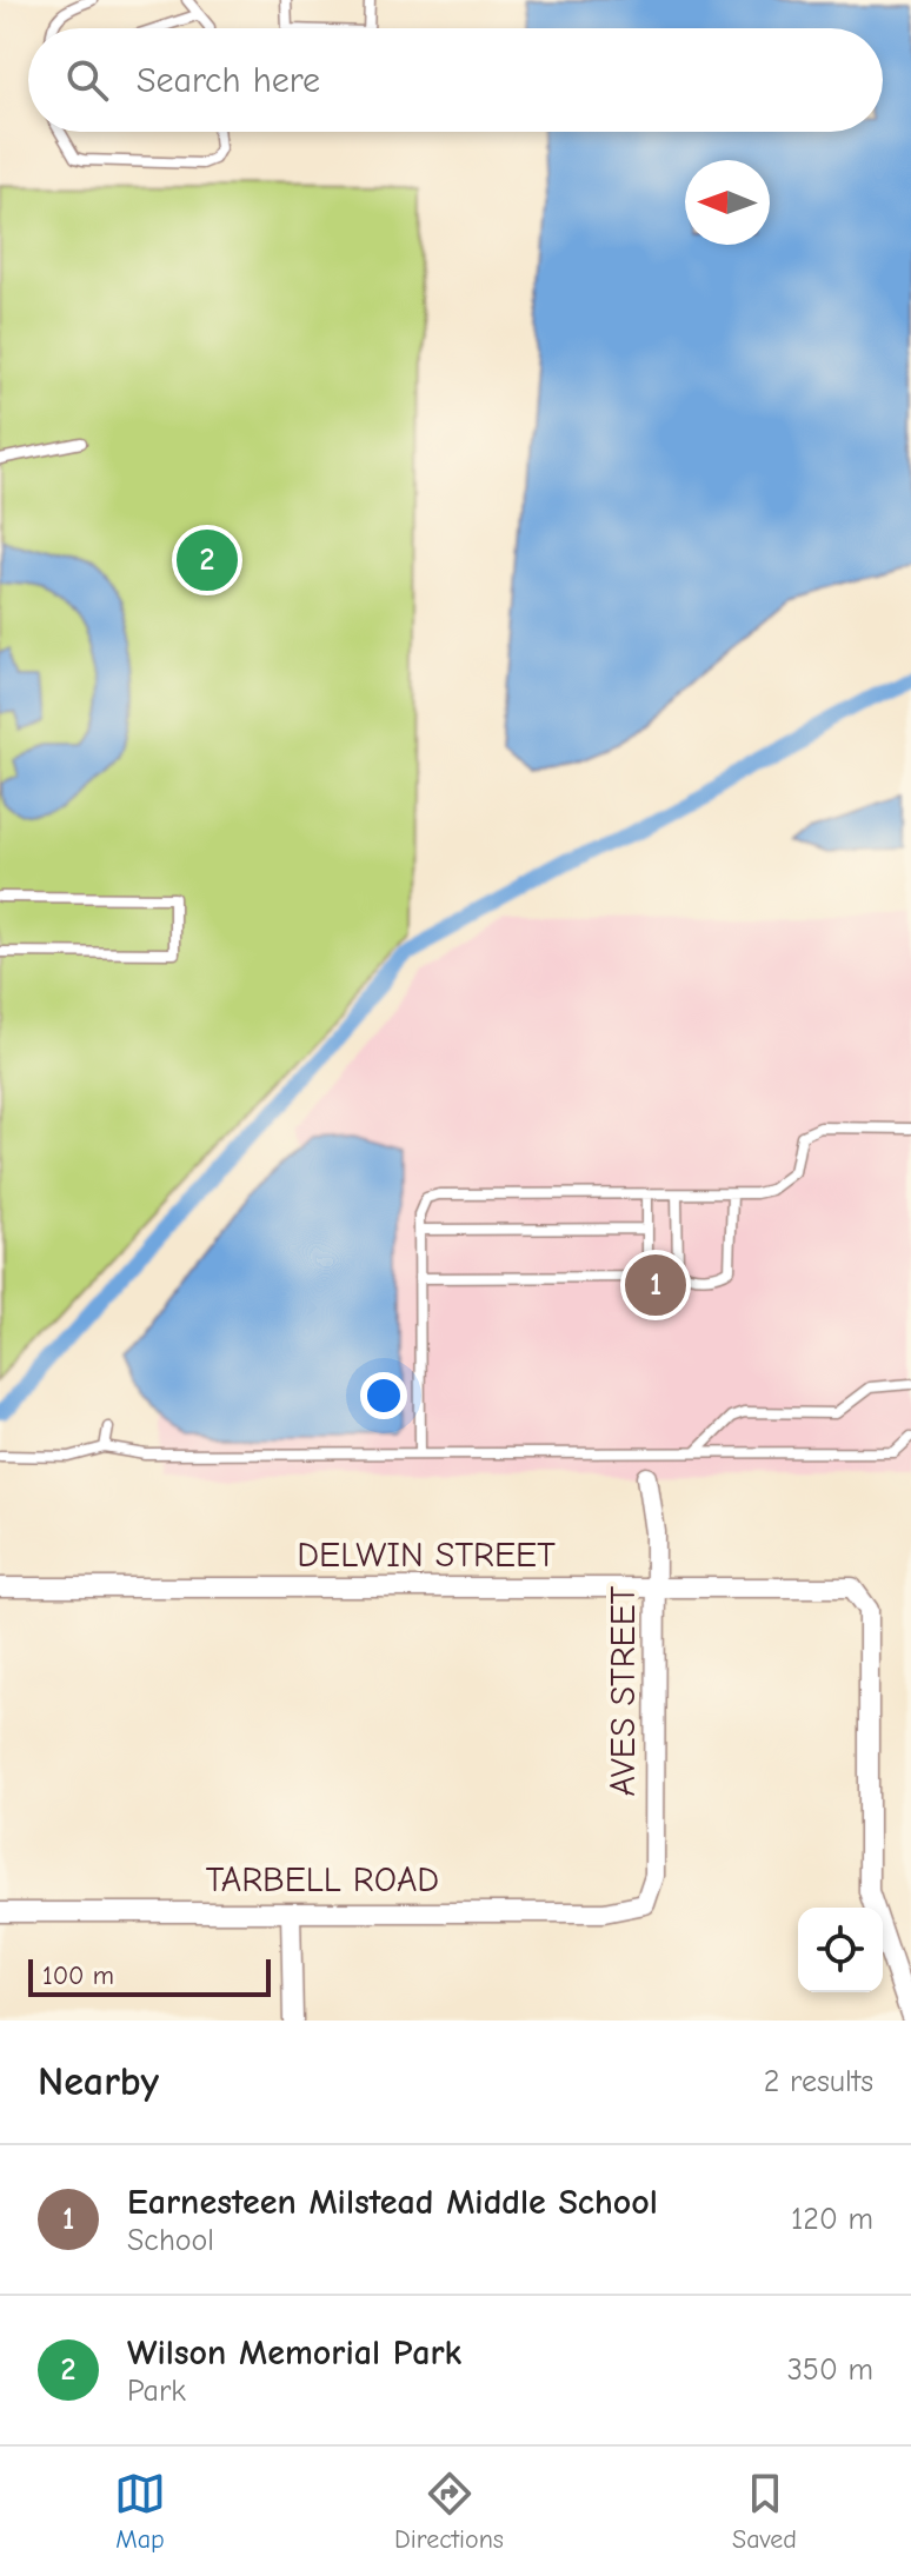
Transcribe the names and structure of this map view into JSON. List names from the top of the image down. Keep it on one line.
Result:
{"streets":{"street":["DELWIN STREET","AVES STREET","TARBELL ROAD"]},"crossings":[["DELWIN STREET","AVES STREET"],["AVES STREET","TARBELL ROAD"]],"scale_bar":"100 m","north":"left","page":{"search":"Search here","pins":["2","1"],"scale":"100 m","heading":["Nearby","2 results"],"list":[{"mark":"1","name":"Earnesteen Milstead Middle School","note":"School","value":"120 m"},{"mark":"2","name":"Wilson Memorial Park","note":"Park","value":"350 m"}],"nav":["Map","Directions","Saved"]}}
